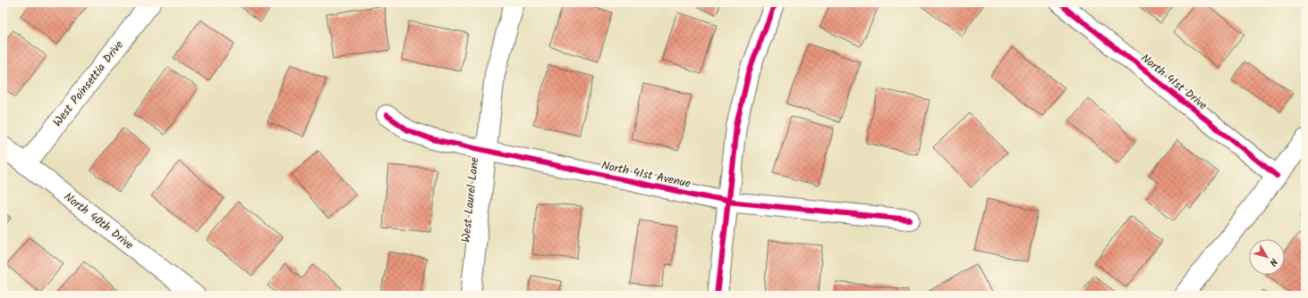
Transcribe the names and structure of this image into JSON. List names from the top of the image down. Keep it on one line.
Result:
{"streets":{"street":["North 41st Drive","West Poinsettia Drive","North 41st Avenue","West Laurel Lane","North 40th Drive"]},"crossings":[["West Poinsettia Drive","North 40th Drive"],["North 41st Avenue","West Laurel Lane"]],"north":"bottom right"}
